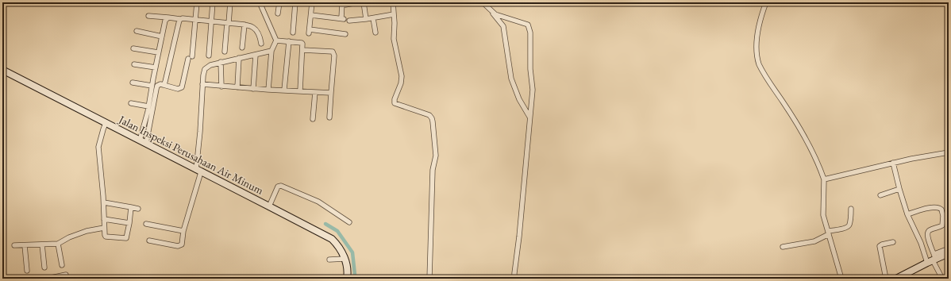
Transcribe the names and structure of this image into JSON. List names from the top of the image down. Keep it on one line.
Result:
{"streets":{"street":["Jalan Inspeksi Perusahaan Air Minum"]}}
